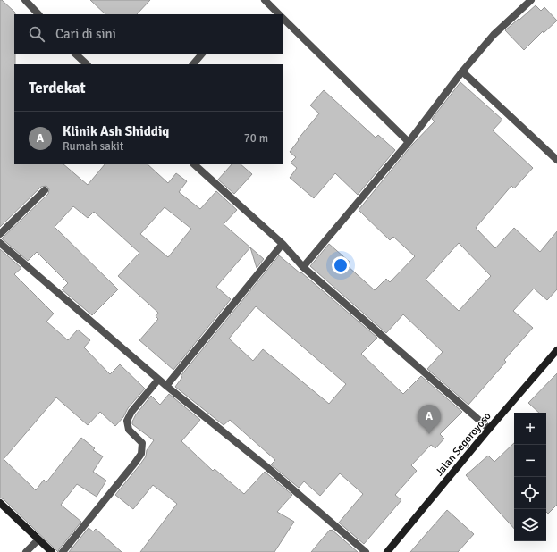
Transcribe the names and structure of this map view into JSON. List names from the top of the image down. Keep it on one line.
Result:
{"streets":{"main road":["Jalan Segoroyoso"]},"page":{"search":"Cari di sini","heading":"Terdekat","list":[{"mark":"A","name":"Klinik Ash Shiddiq","note":"Rumah sakit","value":"70 m"}],"pins":"A","map_buttons":["+","−"]}}
